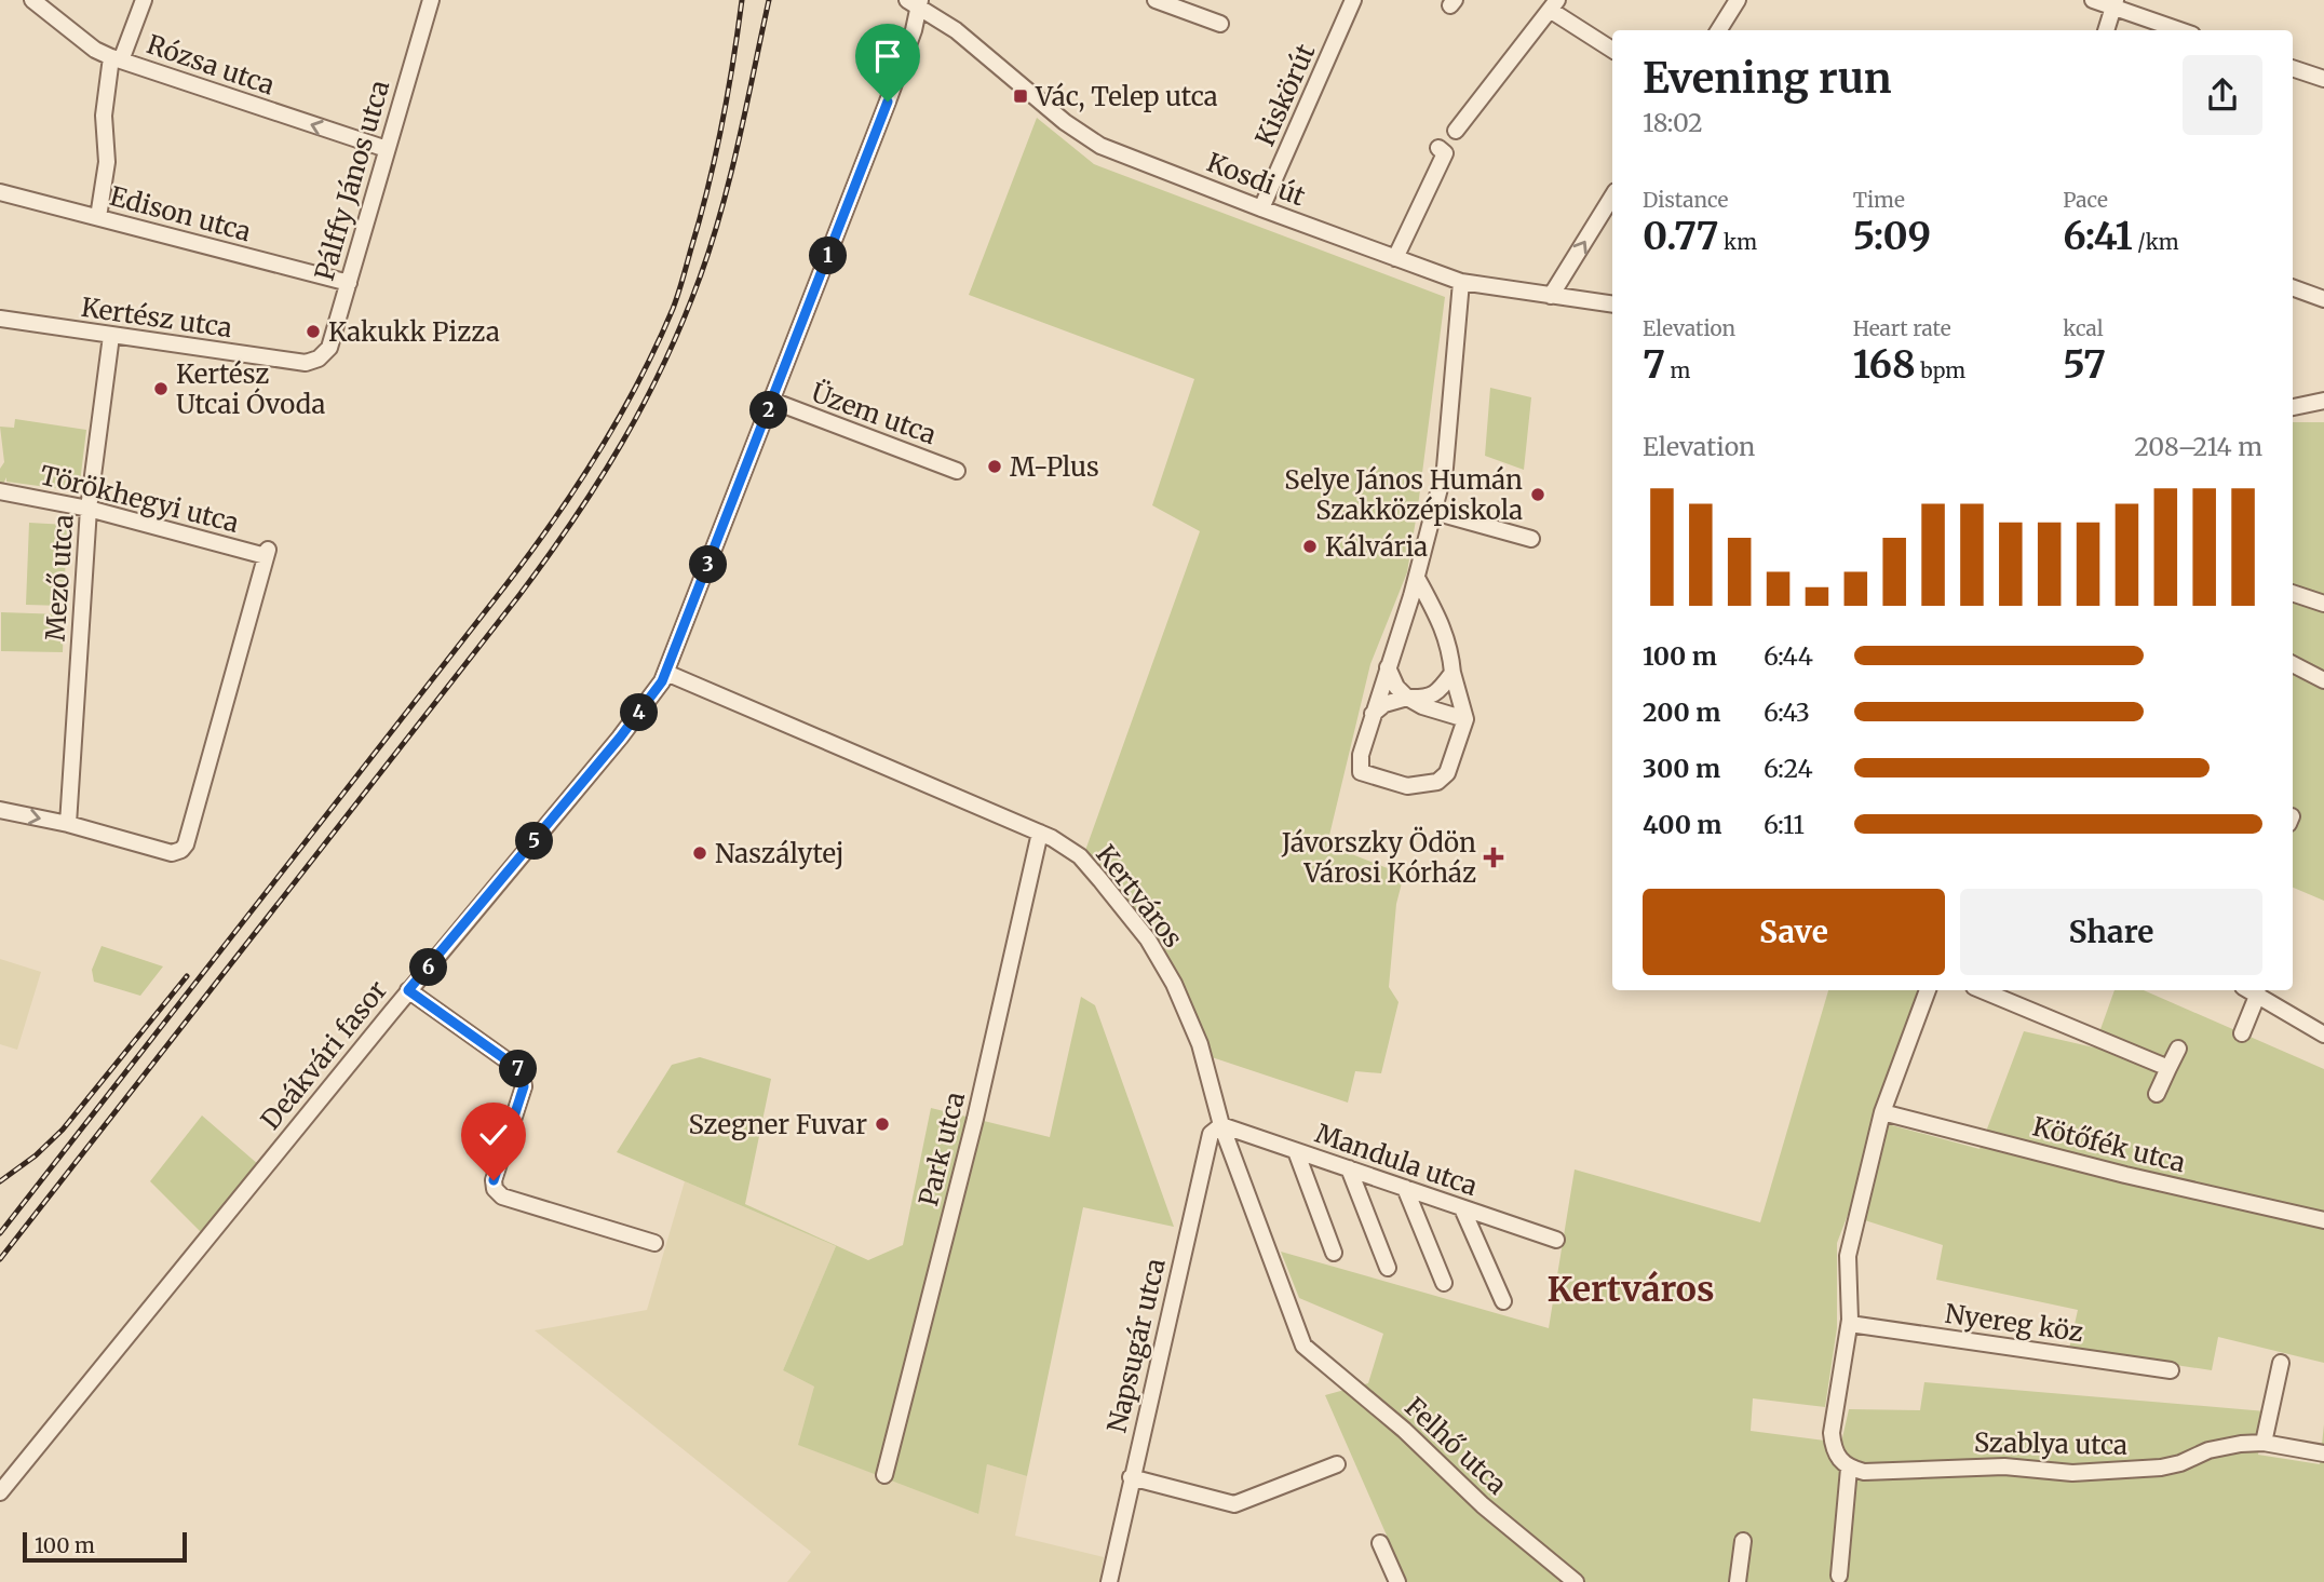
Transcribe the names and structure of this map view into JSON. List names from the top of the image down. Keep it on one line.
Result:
{"streets":{"street":["Rózsa utca","Kiskörút","Kosdi út","Pálffy János utca","Edison utca","Kertész utca","Üzem utca","Törökhegyi utca","Mező utca","Kertváros","Deákvári fasor","Kötőfék utca","Park utca","Mandula utca","Nyereg köz","Napsugár utca","Szablya utca","Felhő utca"]},"crossings":[["Rózsa utca","Pálffy János utca"],["Kiskörút","Kosdi út"],["Kosdi út","Deákvári fasor"],["Pálffy János utca","Edison utca"],["Pálffy János utca","Kertész utca"],["Kertész utca","Mező utca"],["Üzem utca","Deákvári fasor"],["Törökhegyi utca","Mező utca"],["Kertváros","Deákvári fasor"],["Kertváros","Park utca"],["Kertváros","Mandula utca"],["Kertváros","Napsugár utca"],["Kertváros","Felhő utca"],["Mandula utca","Napsugár utca"]],"one_way":["Rózsa utca"],"districts":["Kertváros"],"places":{"transit":["Vác, Telep utca"],"other":["Kakukk Pizza","Kertész Utcai Óvoda","M-Plus","Selye János Humán Szakközépiskola","Kálvária","Naszálytej","Szegner Fuvar"],"health":["Jávorszky Ödön Városi Kórház"]},"scale_bar":"100 m","page":{"heading":["Evening run","18:02"],"stats":[["Distance","0.77 km"],["Time","5:09"],["Pace","6:41 /km"],["Elevation","7 m"],["Heart rate","168 bpm"],["kcal","57"]],"pins":["1","2","3","4","5","6","7"],"chart":["Elevation","208–214 m"],"list":[{"name":"100 m","note":"6:44"},{"name":"200 m","note":"6:43"},{"name":"300 m","note":"6:24"},{"name":"400 m","note":"6:11"}],"buttons":["Save","Share"],"scale":"100 m"}}
